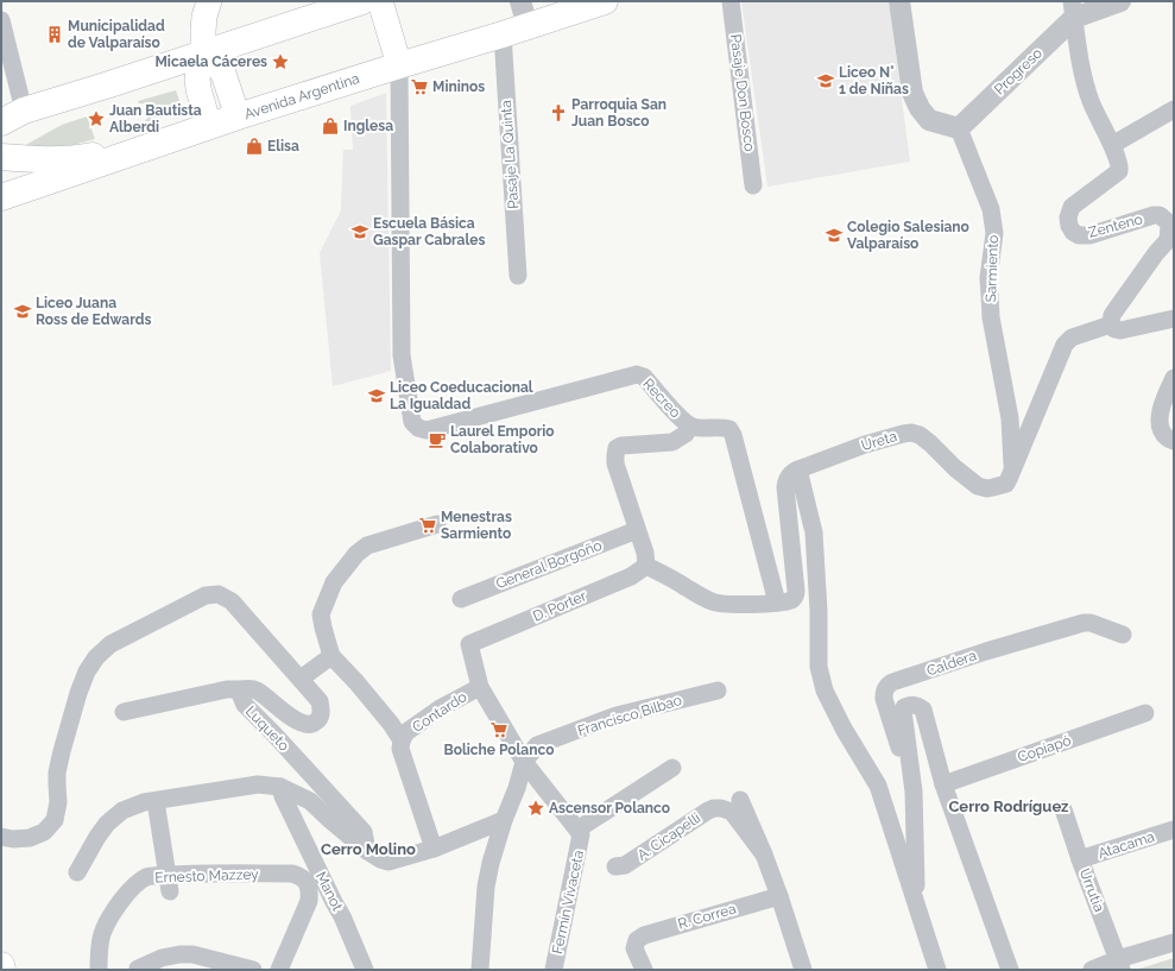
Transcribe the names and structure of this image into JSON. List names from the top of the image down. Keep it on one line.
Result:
{"streets":{"main road":["Avenida Argentina"],"street":["Progreso","Pasaje Don Bosco","Pasaje La Quinta","Zenteno","Sarmiento","Recreo","Ureta","General Borgoño","D. Porter","Caldera","Contardo","Francisco Bilbao","Luqueto","Copiapó","A. Cicapelli","Atacama","Ernesto Mazzey","Urrutia","Manot","Fermín Vivaceta","R. Correa"]},"crossings":[["Progreso","Zenteno"],["Progreso","Sarmiento"],["Avenida Argentina","Pasaje La Quinta"],["Avenida Argentina","Recreo"],["Zenteno","Ureta"],["Sarmiento","Ureta"],["D. Porter","Contardo"],["Atacama","Urrutia"],["Ernesto Mazzey","Manot"]],"districts":["Cerro Rodríguez","Cerro Molino"],"places":{"building":["Municipalidad de Valparaíso"],"place":["Micaela Cáceres","Juan Bautista Alberdi","Ascensor Polanco"],"school or university":["Liceo N° 1 de Niñas","Escuela Básica Gaspar Cabrales","Colegio Salesiano Valparaíso","Liceo Juana Ross de Edwards","Liceo Coeducacional La Igualdad"],"supermarket":["Mininos","Menestras Sarmiento","Boliche Polanco"],"church":["Parroquia San Juan Bosco"],"shop":["Inglesa","Elisa"],"cafe":["Laurel Emporio Colaborativo"]}}
